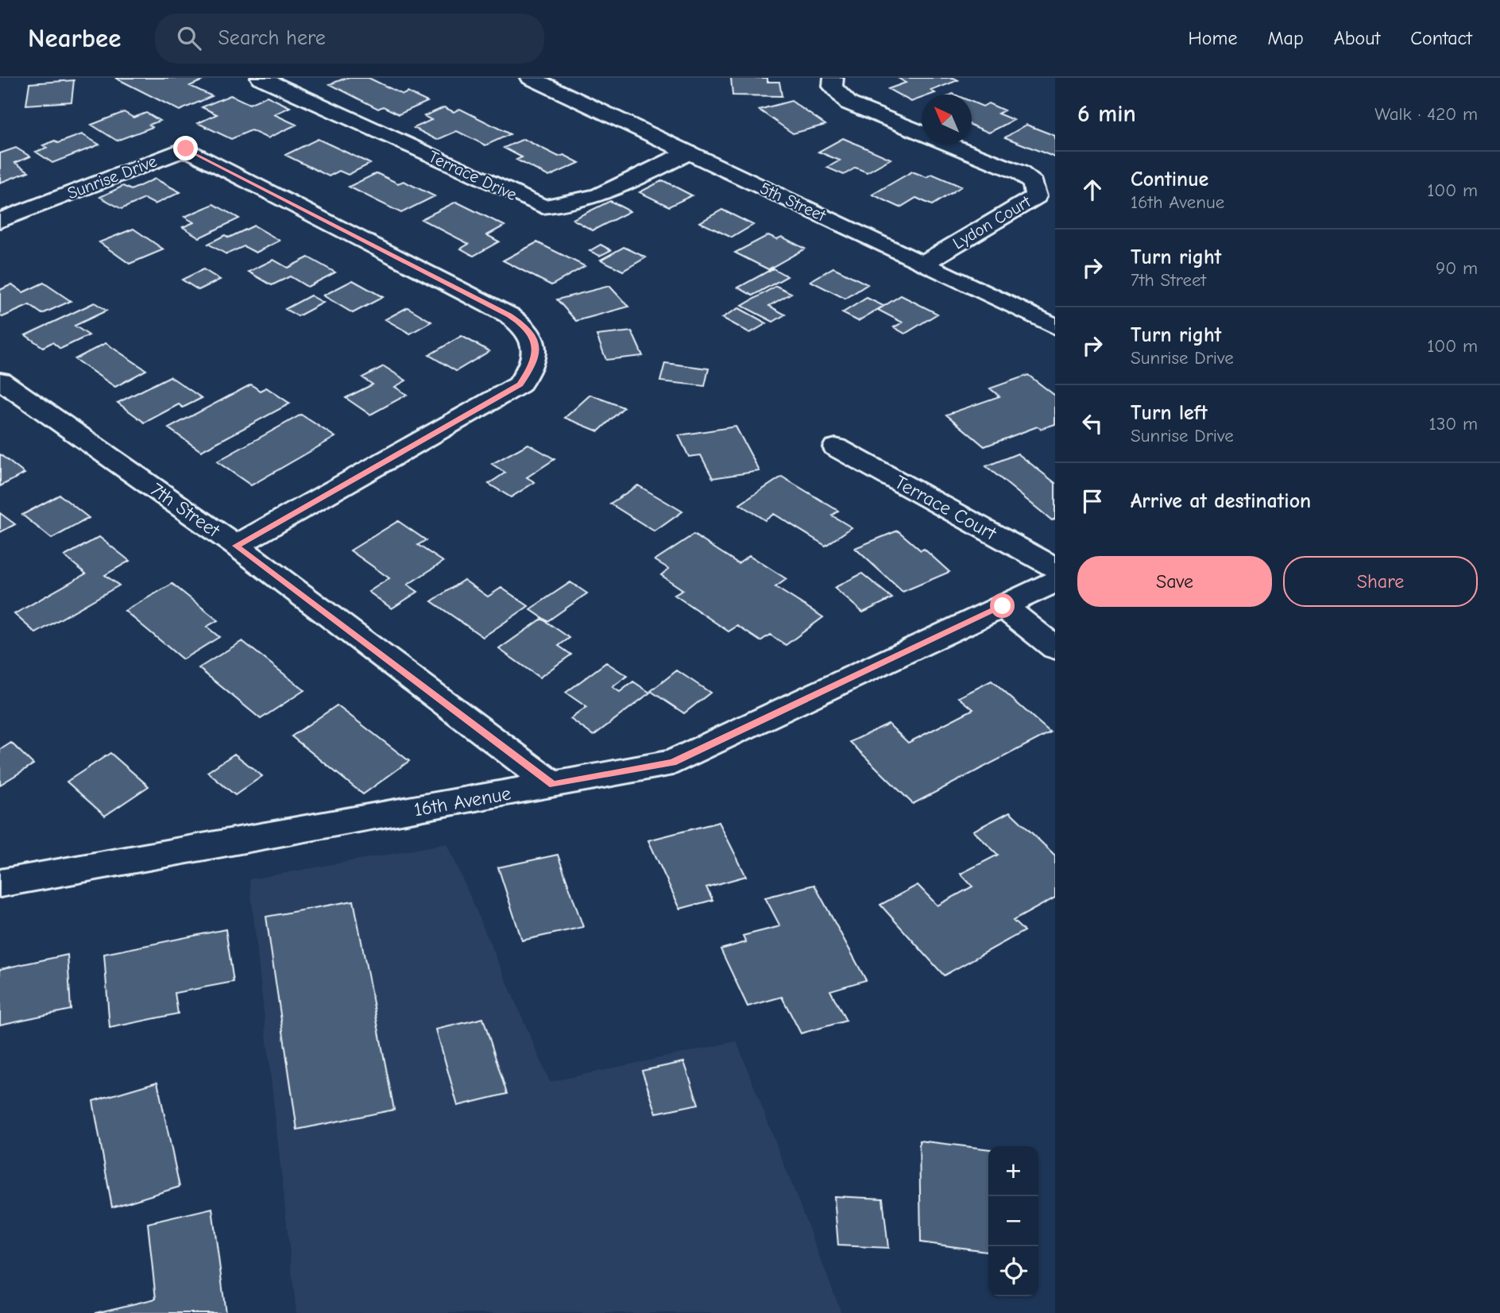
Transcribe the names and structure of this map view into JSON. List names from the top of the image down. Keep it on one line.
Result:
{"streets":{"street":["Terrace Drive","Sunrise Drive","5th Street","Lydon Court","Terrace Court","7th Street","16th Avenue"]},"crossings":[["Terrace Drive","5th Street"],["Sunrise Drive","7th Street"],["5th Street","Lydon Court"],["7th Street","16th Avenue"]],"north":"top left","page":{"header":"Nearbee","search":"Search here","nav":["Home","Map","About","Contact"],"heading":["6 min","Walk · 420 m"],"list":[["Continue","16th Avenue","100 m"],["Turn right","7th Street","90 m"],["Turn right","Sunrise Drive","100 m"],["Turn left","Sunrise Drive","130 m"],"Arrive at destination"],"buttons":["Save","Share"],"map_buttons":["+","−"]}}
